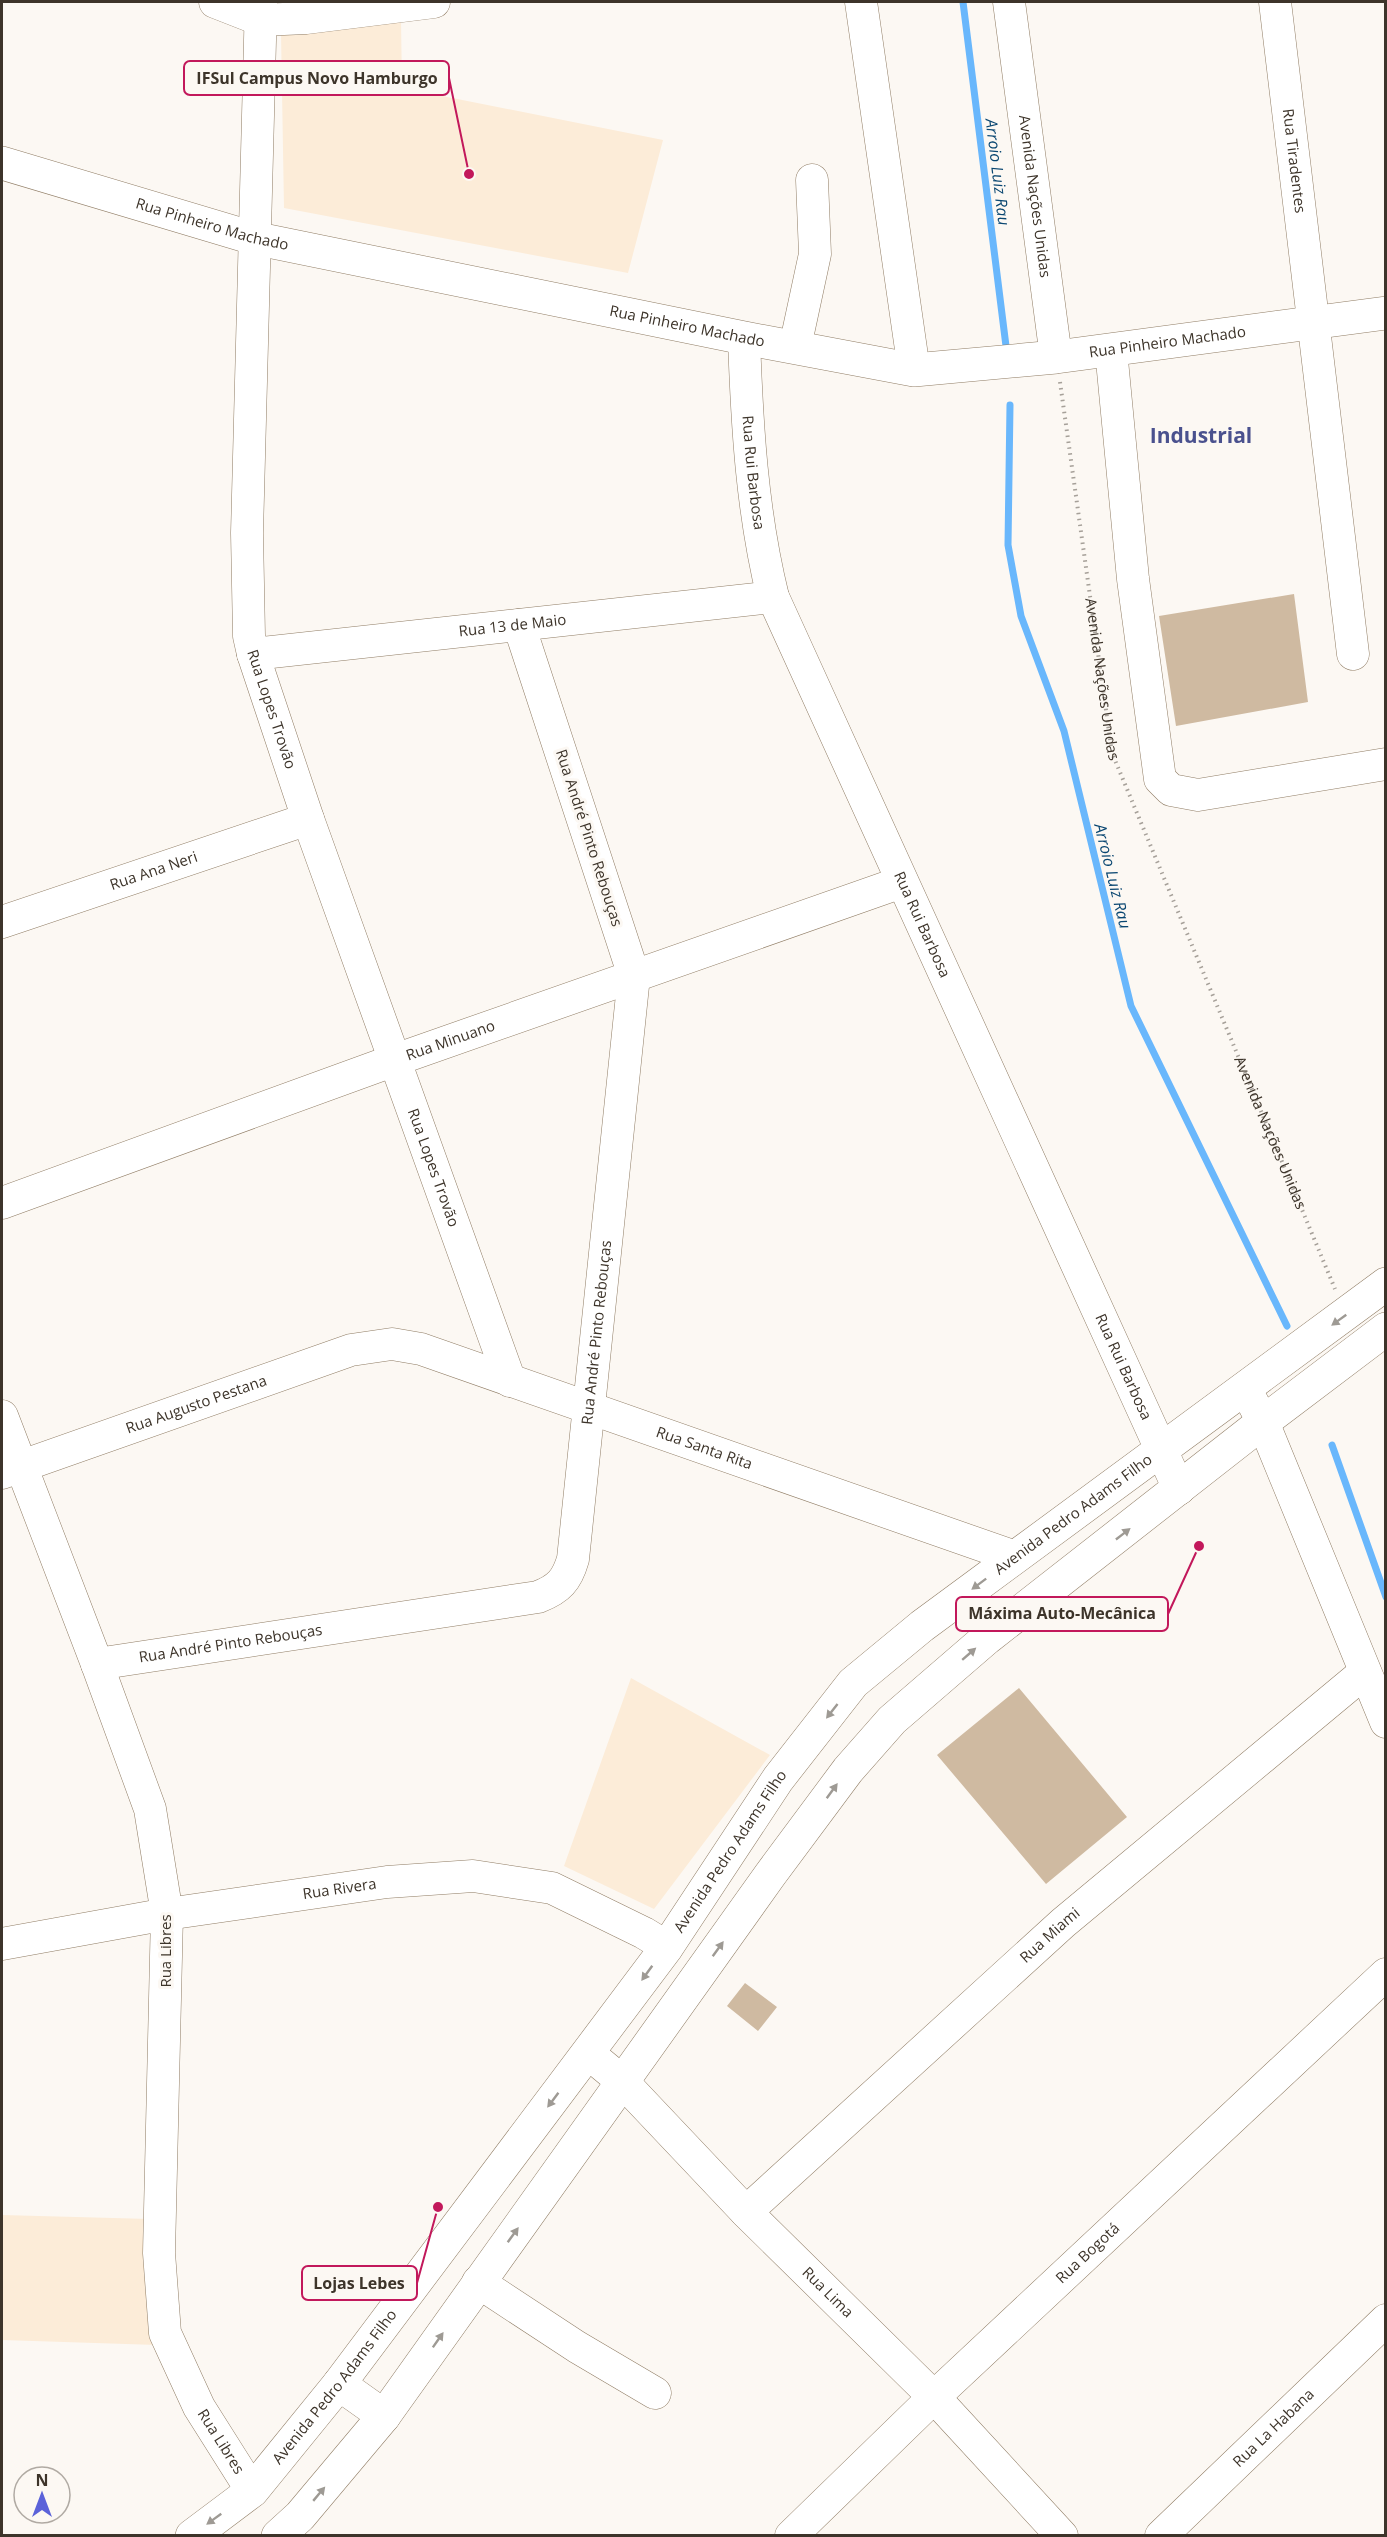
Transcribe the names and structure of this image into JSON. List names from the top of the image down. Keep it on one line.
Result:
{"streets":{"main road":["Rua Pinheiro Machado","Avenida Pedro Adams Filho"],"street":["Rua Tiradentes","Avenida Nações Unidas","Rua Rui Barbosa","Rua 13 de Maio","Rua Lopes Trovão","Rua André Pinto Rebouças","Rua Ana Neri","Rua Minuano","Rua Augusto Pestana","Rua Santa Rita","Rua Rivera","Rua Miami","Rua Libres","Rua Bogotá","Rua Lima","Rua La Habana"]},"crossings":[["Rua Tiradentes","Rua Pinheiro Machado"],["Avenida Nações Unidas","Rua Pinheiro Machado"],["Avenida Nações Unidas","Avenida Pedro Adams Filho"],["Rua Pinheiro Machado","Rua Rui Barbosa"],["Rua Pinheiro Machado","Rua Lopes Trovão"],["Rua Rui Barbosa","Rua 13 de Maio"],["Rua Rui Barbosa","Rua Minuano"],["Rua Rui Barbosa","Avenida Pedro Adams Filho"],["Rua 13 de Maio","Rua Lopes Trovão"],["Rua 13 de Maio","Rua André Pinto Rebouças"],["Rua Lopes Trovão","Rua Ana Neri"],["Rua Lopes Trovão","Rua Minuano"],["Rua Lopes Trovão","Rua Santa Rita"],["Rua André Pinto Rebouças","Rua Minuano"],["Rua André Pinto Rebouças","Rua Santa Rita"],["Rua André Pinto Rebouças","Rua Libres"],["Rua Augusto Pestana","Rua Santa Rita"],["Rua Augusto Pestana","Rua Libres"],["Rua Santa Rita","Avenida Pedro Adams Filho"],["Avenida Pedro Adams Filho","Rua Rivera"],["Avenida Pedro Adams Filho","Rua Libres"],["Avenida Pedro Adams Filho","Rua Lima"],["Rua Rivera","Rua Libres"],["Rua Miami","Rua Lima"],["Rua Bogotá","Rua Lima"]],"districts":["Industrial"],"water":["Arroio Luiz Rau"],"places":["IFSul Campus Novo Hamburgo","Máxima Auto-Mecânica","Lojas Lebes"],"north":"top"}
